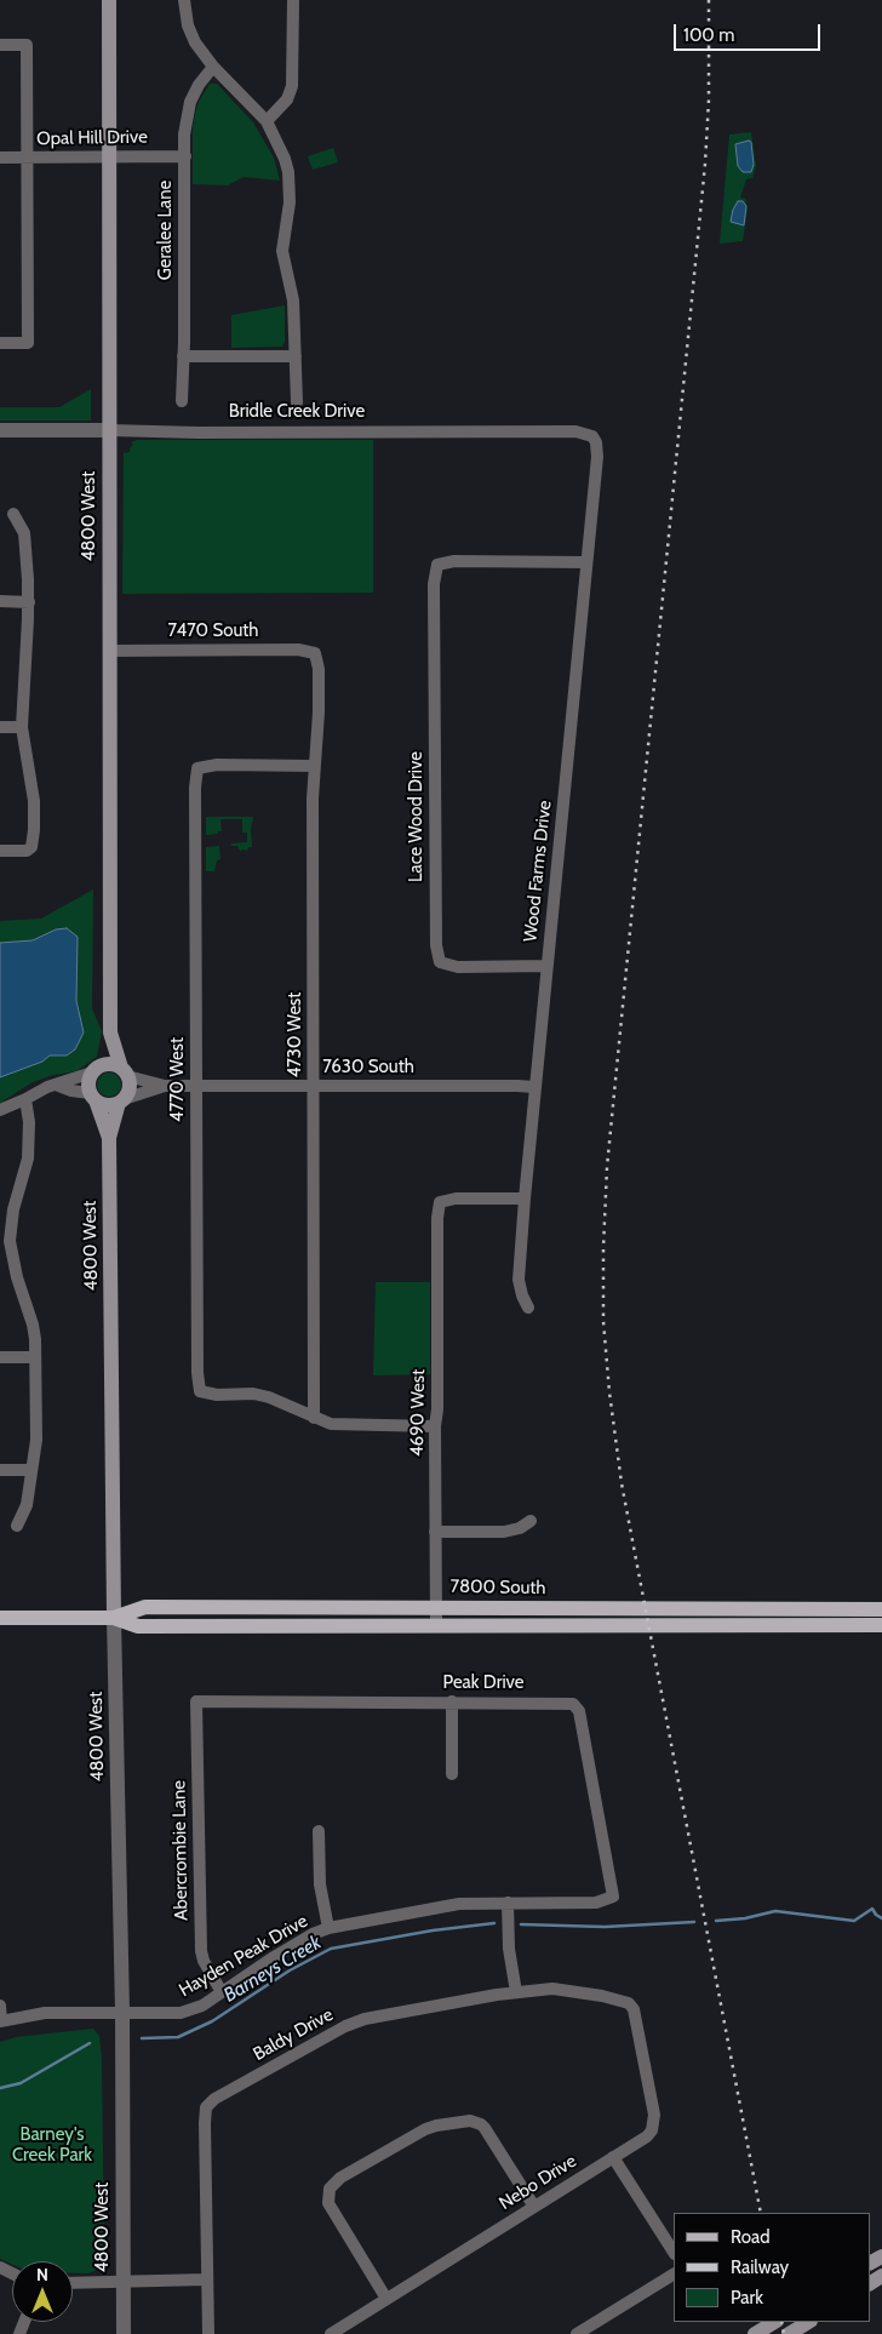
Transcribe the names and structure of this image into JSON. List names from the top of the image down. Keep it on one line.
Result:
{"streets":{"main road":["4800 West","7800 South"],"street":["Opal Hill Drive","Geralee Lane","Bridle Creek Drive","7470 South","Lace Wood Drive","Wood Farms Drive","4730 West","7630 South","4770 West","4690 West","Peak Drive","Abercrombie Lane","Hayden Peak Drive","Baldy Drive","Nebo Drive"]},"crossings":[["Opal Hill Drive","Geralee Lane"],["Opal Hill Drive","4800 West"],["Bridle Creek Drive","4800 West"],["Bridle Creek Drive","Wood Farms Drive"],["4800 West","7470 South"],["4800 West","7630 South"],["4800 West","7800 South"],["4800 West","Hayden Peak Drive"],["7470 South","4730 West"],["Lace Wood Drive","Wood Farms Drive"],["Wood Farms Drive","7630 South"],["Wood Farms Drive","4690 West"],["4730 West","7630 South"],["4730 West","4770 West"],["7630 South","4770 West"],["4690 West","7800 South"],["Peak Drive","Abercrombie Lane"],["Peak Drive","Hayden Peak Drive"],["Abercrombie Lane","Hayden Peak Drive"],["Baldy Drive","Nebo Drive"]],"water":["Barneys Creek"],"parks":["Barney's Creek Park"],"legend":["Road","Railway","Park"],"scale_bar":"100 m","north":"top"}
